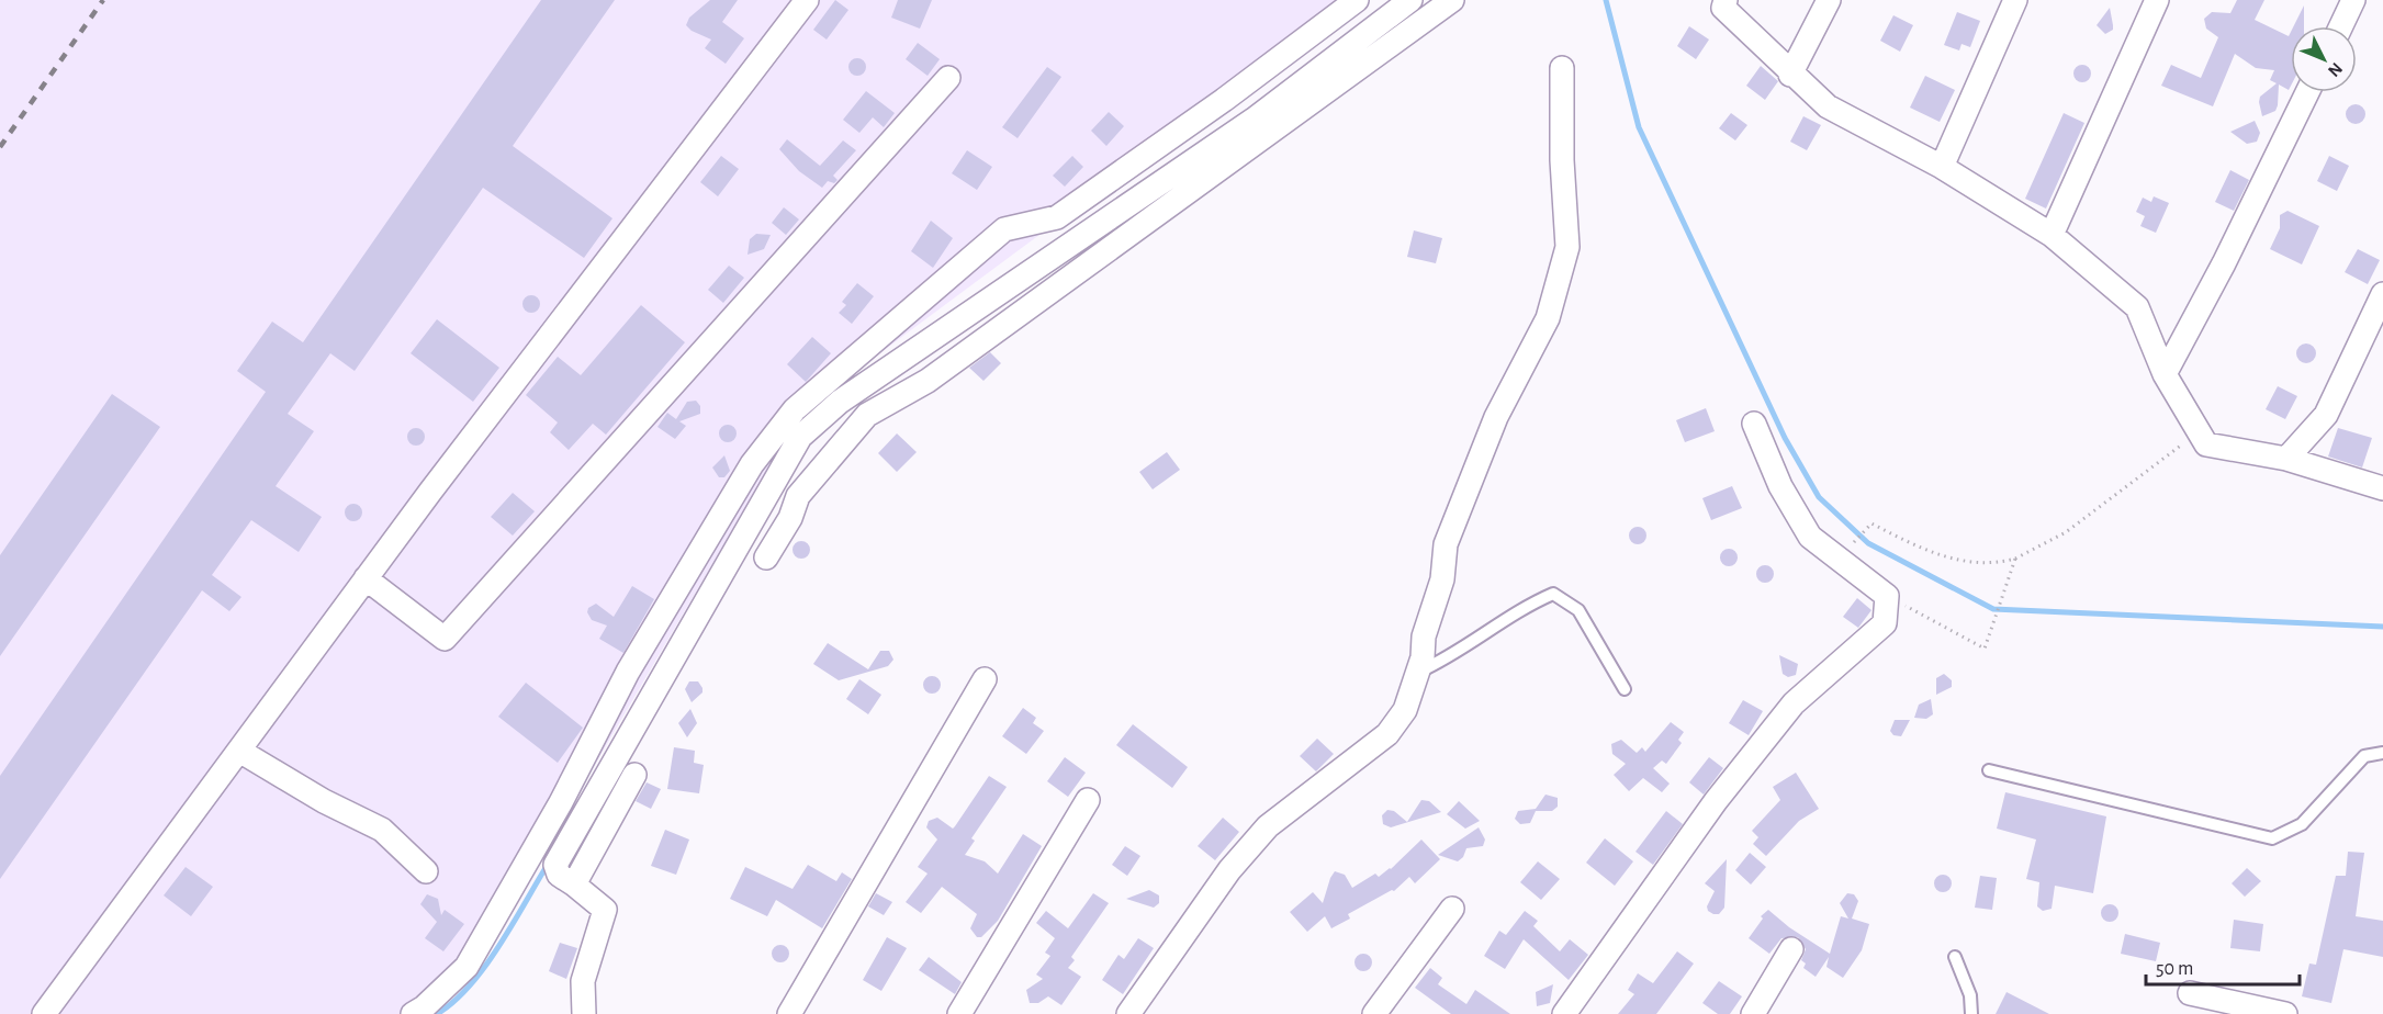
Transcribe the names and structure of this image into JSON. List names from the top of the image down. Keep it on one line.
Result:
{"scale_bar":"50 m","north":"bottom right"}
